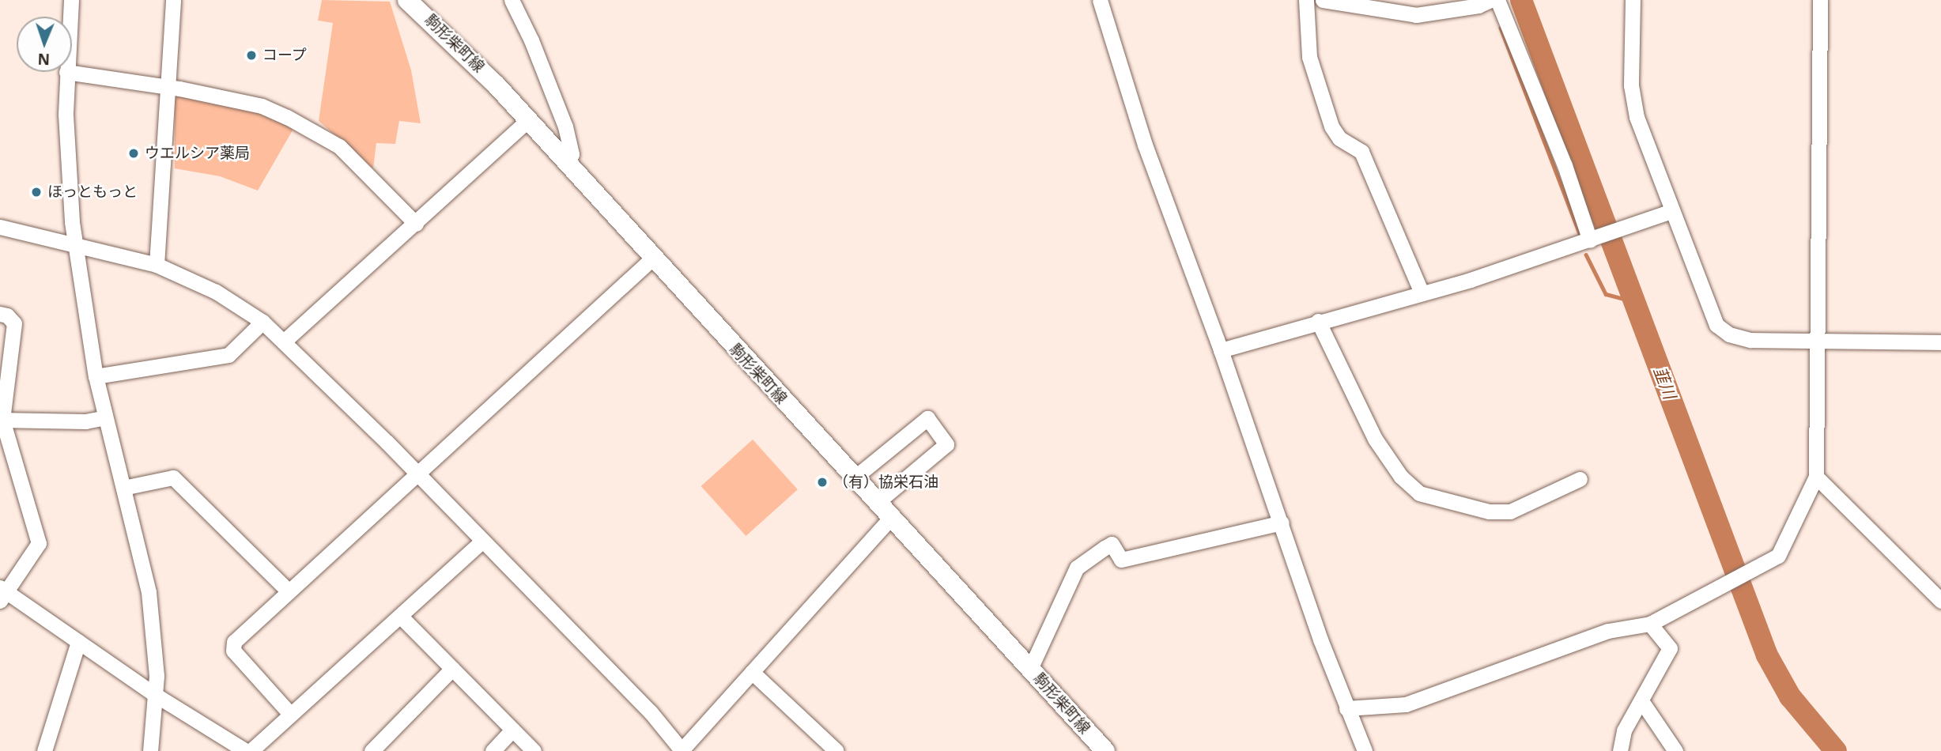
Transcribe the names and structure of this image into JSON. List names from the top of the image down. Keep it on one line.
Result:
{"streets":{"main road":["駒形柴町線"]},"water":["韮川"],"places":["コープ","ウエルシア薬局","ほっともっと","（有）協栄石油"],"north":"bottom"}
